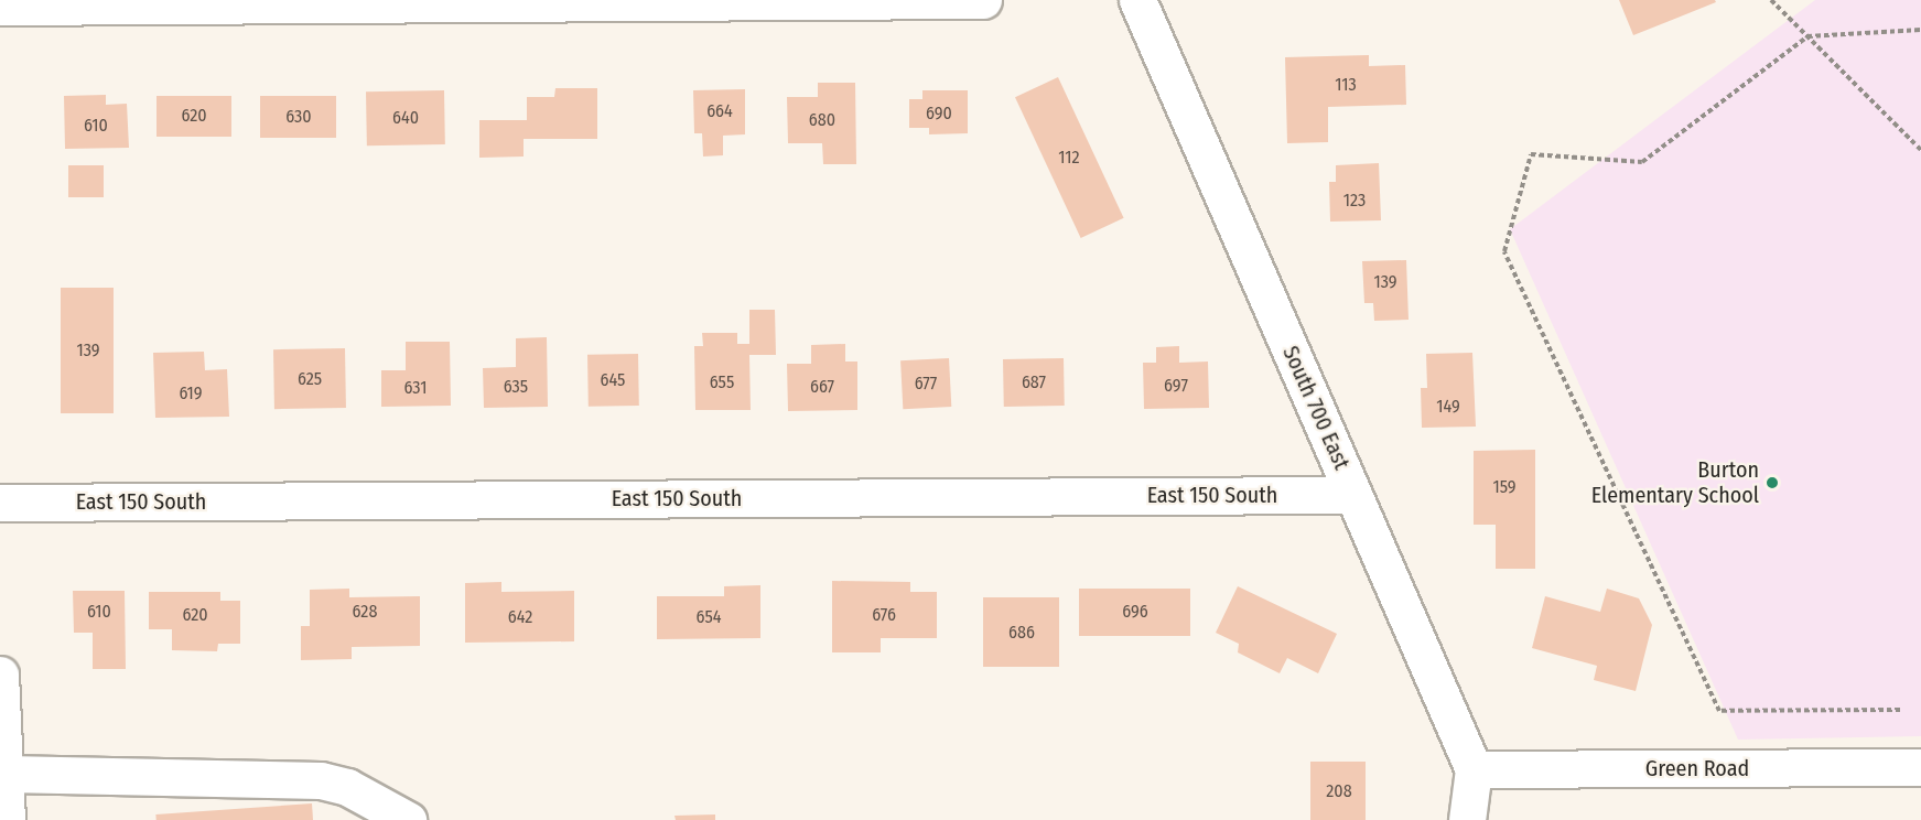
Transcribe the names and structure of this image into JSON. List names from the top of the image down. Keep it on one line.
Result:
{"streets":{"street":["South 700 East","East 150 South","Green Road"]},"crossings":[["South 700 East","East 150 South"],["South 700 East","Green Road"]],"places":["Burton Elementary School"],"house_numbers":["113","664","690","620","630","640","680","610","112","123","139","139","625","645","655","687","677","697","635","667","631","619","149","159","610","628","696","620","676","642","654","686","208"]}
